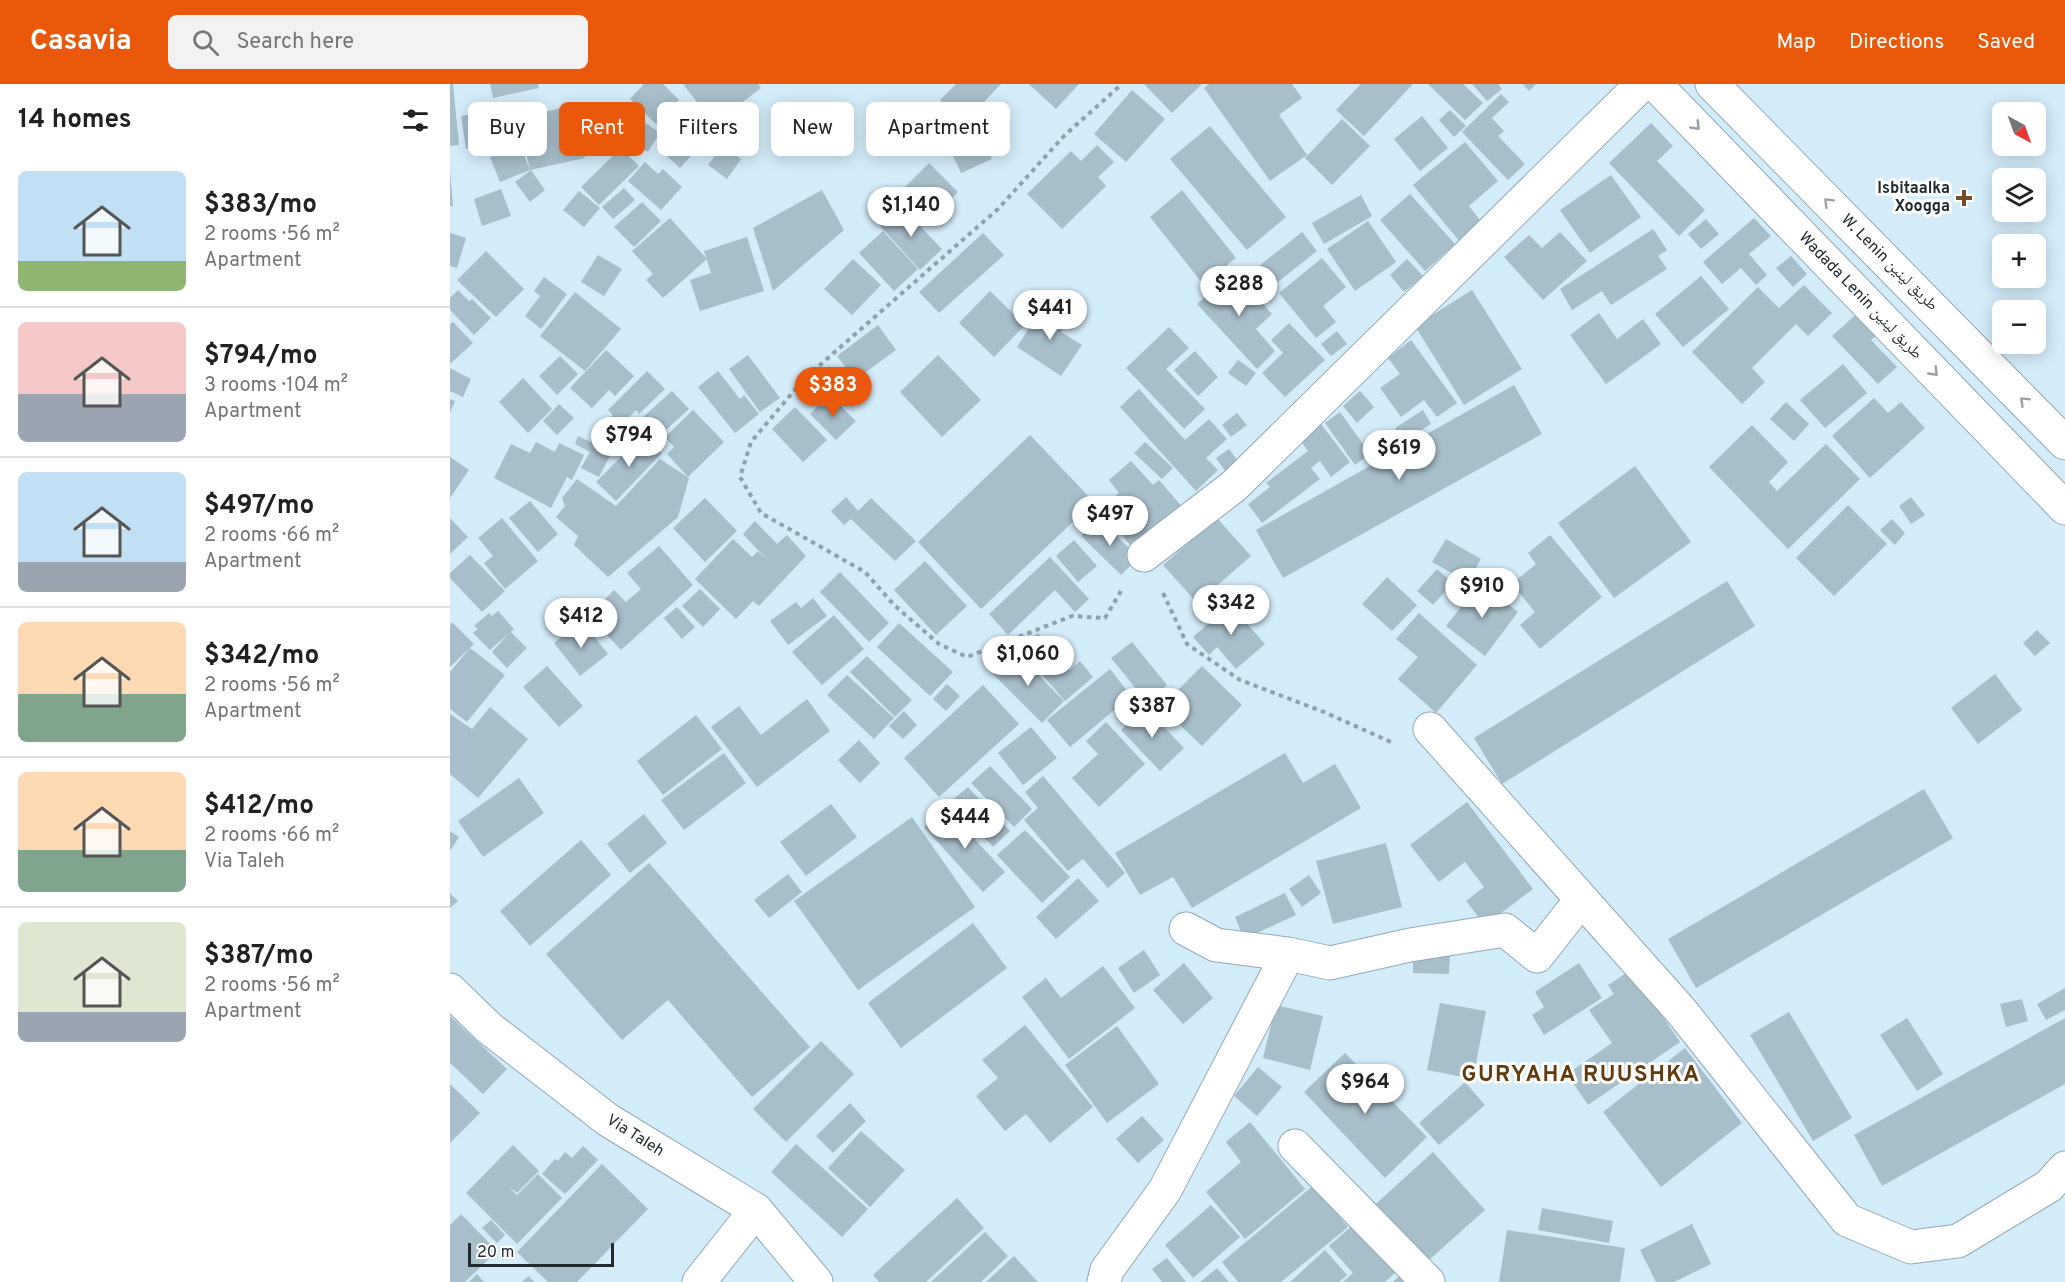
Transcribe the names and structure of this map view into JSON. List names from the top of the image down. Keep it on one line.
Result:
{"streets":{"street":["W. Lenin طريق لينين","Wadada Lenin طريق لينين","Via Taleh"]},"one_way":["W. Lenin طريق لينين","Wadada Lenin طريق لينين"],"districts":["GURYAHA RUUSHKA"],"places":{"health":["Isbitaalka Xoogga"]},"scale_bar":"20 m","north":"bottom right","page":{"header":"Casavia","search":"Search here","nav":["Map","Directions","Saved"],"heading":"14 homes","map_buttons":["+","−"],"chip":["Buy","Rent","Filters","New","Apartment"],"list":[{"name":"$383/mo","note":"2 rooms · 56 m² · Apartment"},{"name":"$794/mo","note":"3 rooms · 104 m² · Apartment"},{"name":"$497/mo","note":"2 rooms · 66 m² · Apartment"},{"name":"$342/mo","note":"2 rooms · 56 m² · Apartment"},{"name":"$412/mo","note":"2 rooms · 66 m² · Via Taleh"},{"name":"$387/mo","note":"2 rooms · 56 m² · Apartment"}],"price":["$1,140","$288","$441","$383","$794","$619","$497","$910","$342","$412","$1,060","$387","$444","$964"],"scale":"20 m"}}
